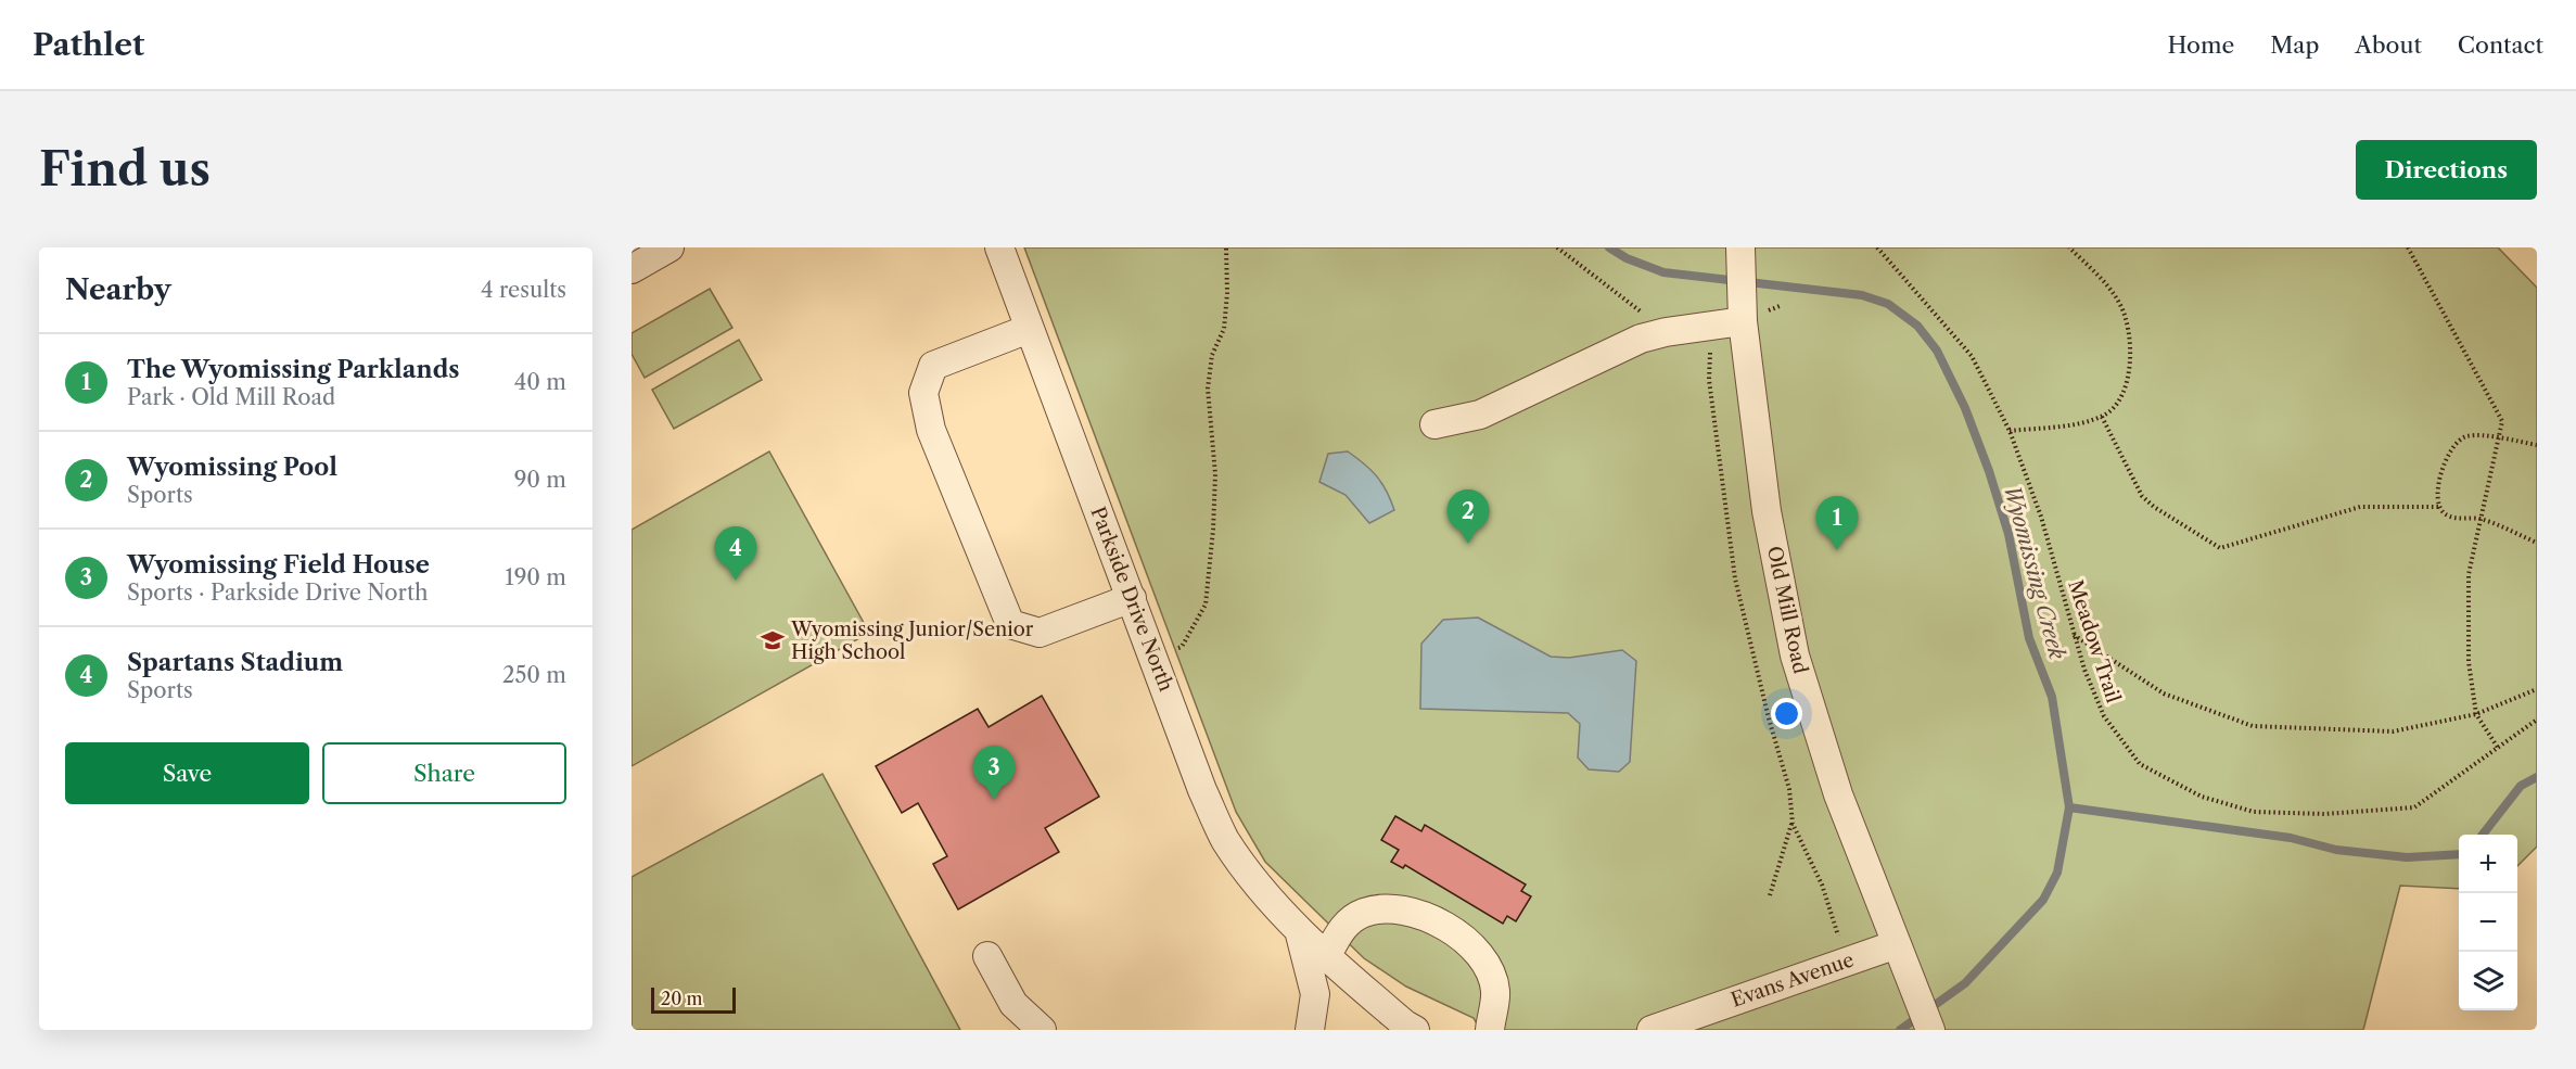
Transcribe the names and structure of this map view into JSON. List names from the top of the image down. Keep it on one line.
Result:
{"streets":{"street":["Parkside Drive North","Old Mill Road","Evans Avenue"],"path":["Meadow Trail"]},"crossings":[["Old Mill Road","Evans Avenue"]],"water":["Wyomissing Creek"],"places":{"school or university":["Wyomissing Junior/Senior High School"]},"scale_bar":"20 m","page":{"header":"Pathlet","nav":["Home","Map","About","Contact"],"buttons":["Directions",["Save","Share"]],"title":"Find us","heading":["Nearby","4 results"],"list":[{"mark":"1","name":"The Wyomissing Parklands","note":"Park · Old Mill Road","value":"40 m"},{"mark":"2","name":"Wyomissing Pool","note":"Sports","value":"90 m"},{"mark":"3","name":"Wyomissing Field House","note":"Sports · Parkside Drive North","value":"190 m"},{"mark":"4","name":"Spartans Stadium","note":"Sports","value":"250 m"}],"pins":["2","1","4","3"],"map_buttons":["+","−"],"scale":"20 m"}}
